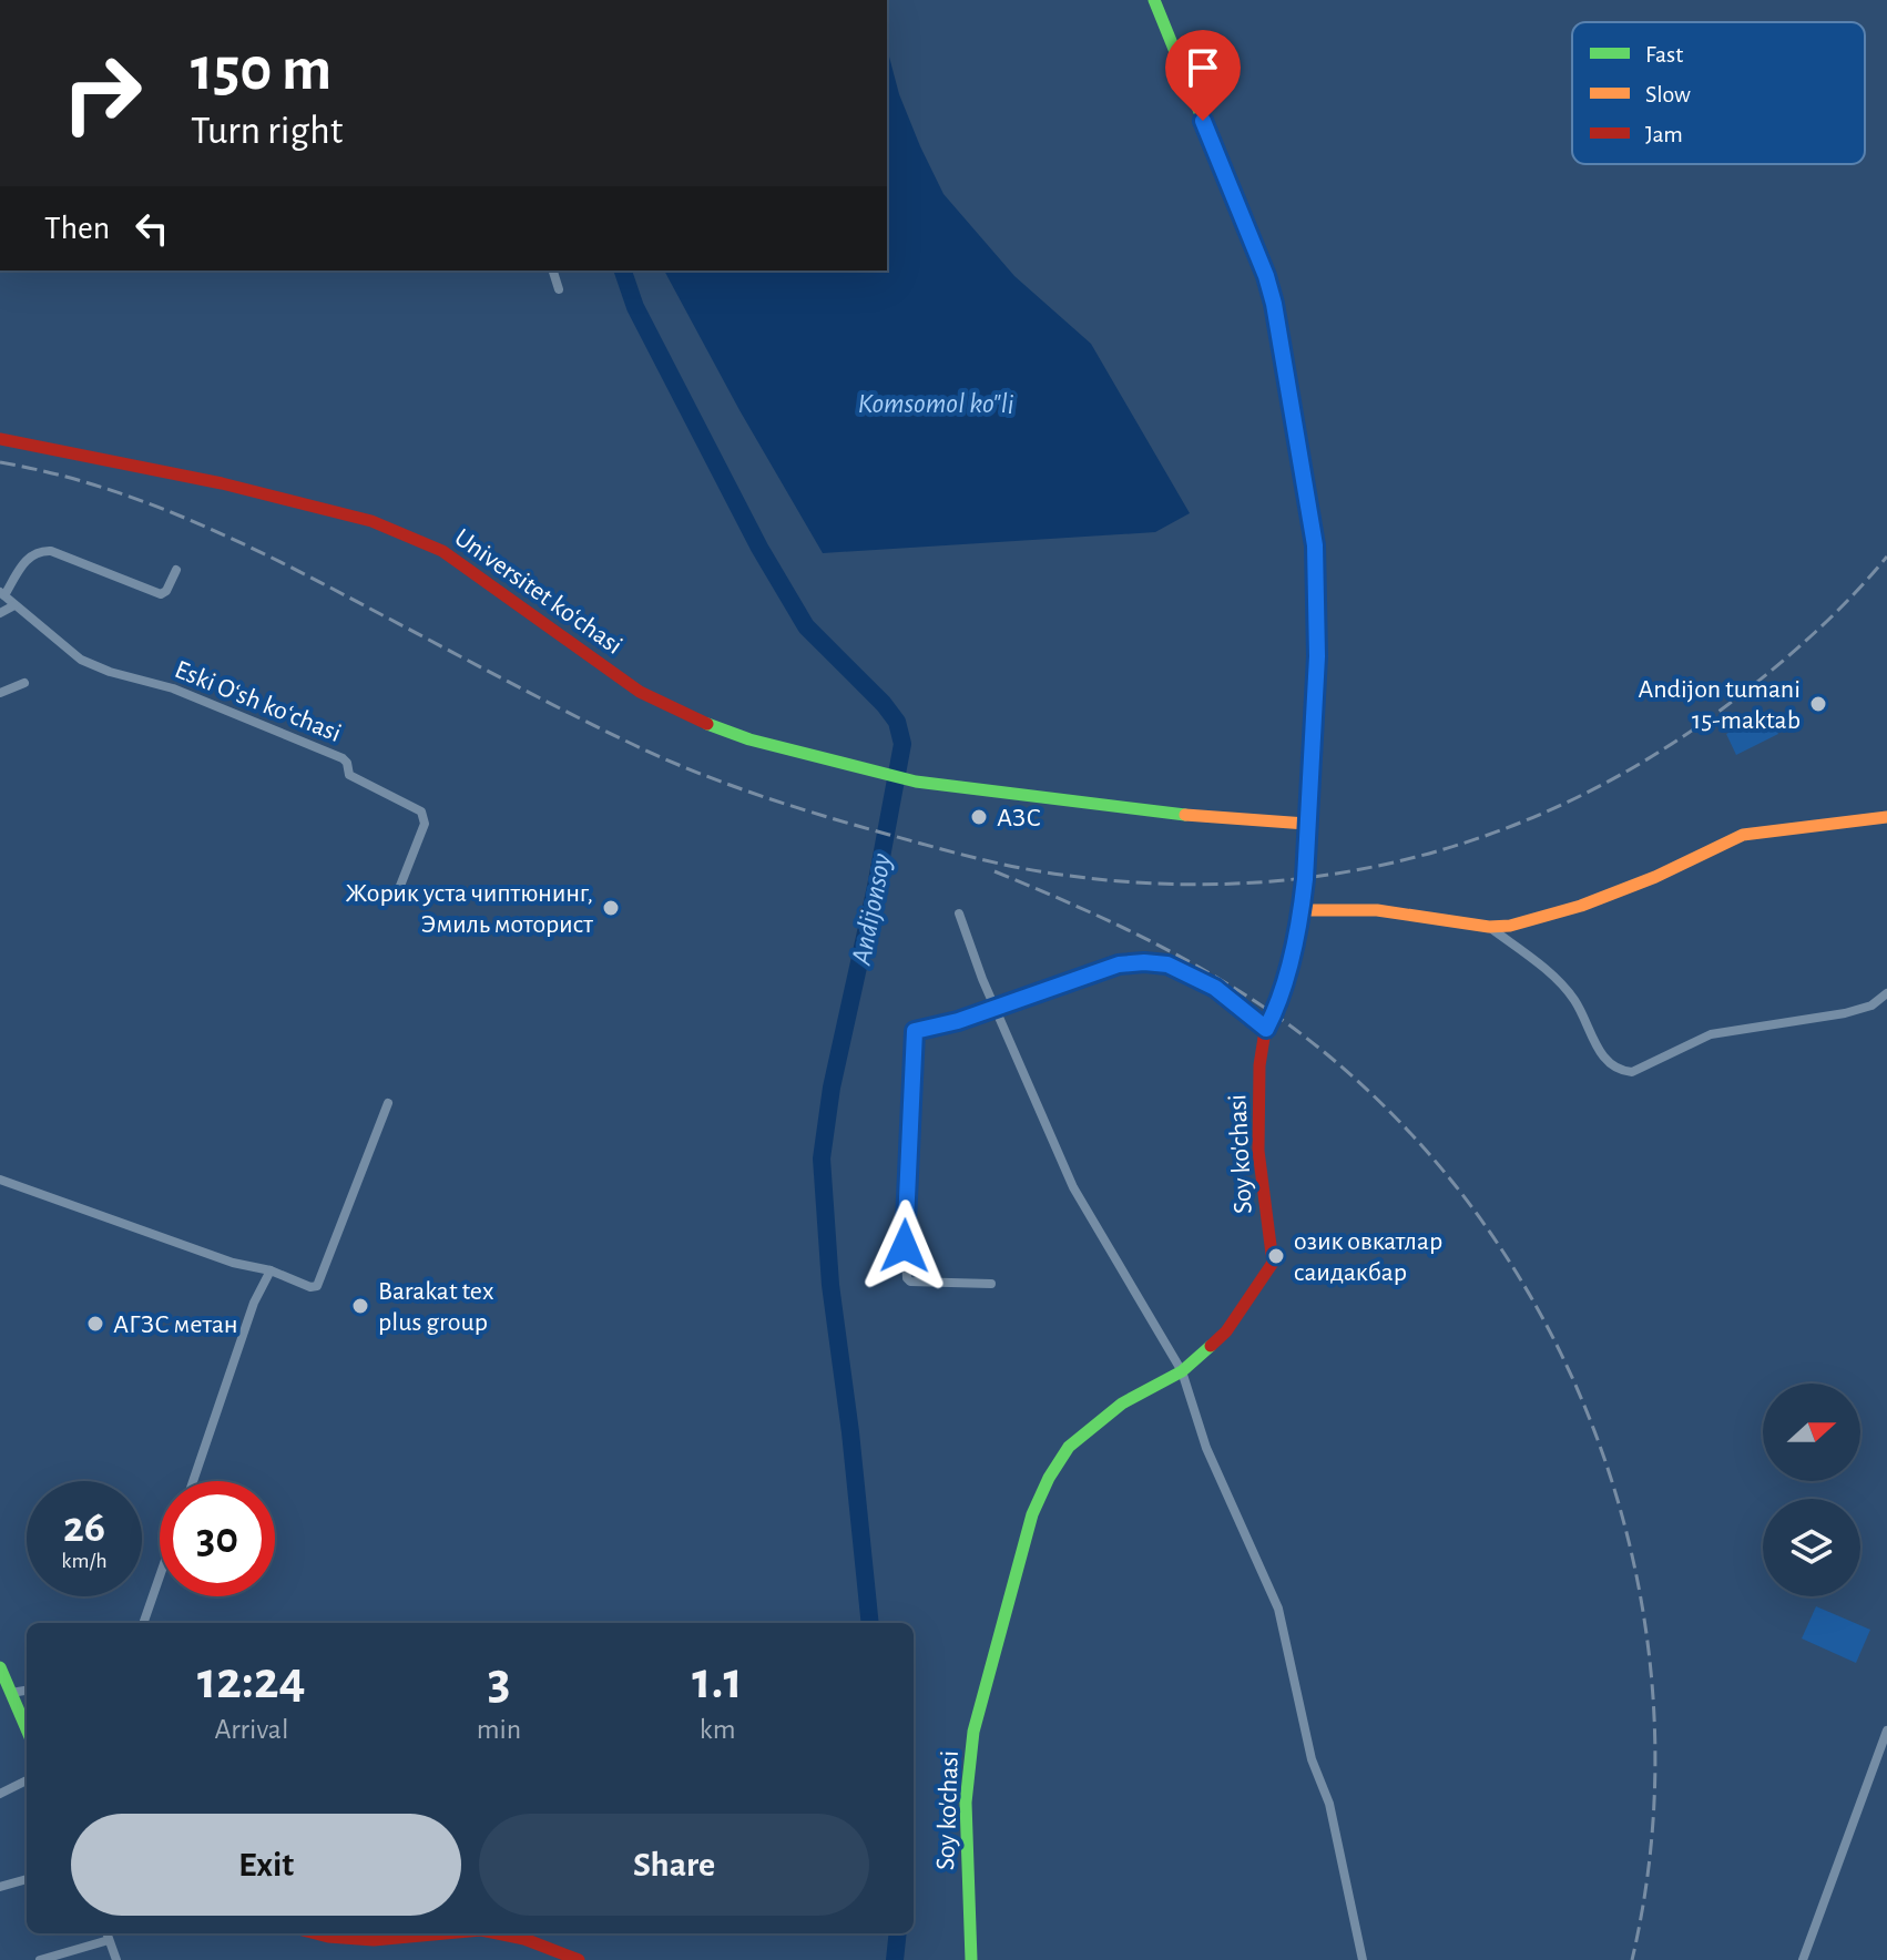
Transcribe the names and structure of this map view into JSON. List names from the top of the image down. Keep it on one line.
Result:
{"streets":{"main road":["Universitet kо‘chasi","Soy ko'chasi"],"street":["Eski Oʻsh koʻchasi"]},"crossings":[["Universitet kо‘chasi","Soy ko'chasi"]],"water":["Komsomol ko\"li","Andijonsoy"],"places":["Andijon tumani 15-maktab","АЗС","Жорик уста чиптюнинг, Эмиль моторист","озик овкатлар саидакбар","Barakat tex plus group","АГЗС метан"],"legend":["Fast","Slow","Jam"],"north":"right","page":{"turn":["150 m","Turn right"],"then":"Then","speed":"26 km/h","limit":"30","eta":["12:24","Arrival","3","min","1.1","km"],"buttons":["Exit","Share"]}}
